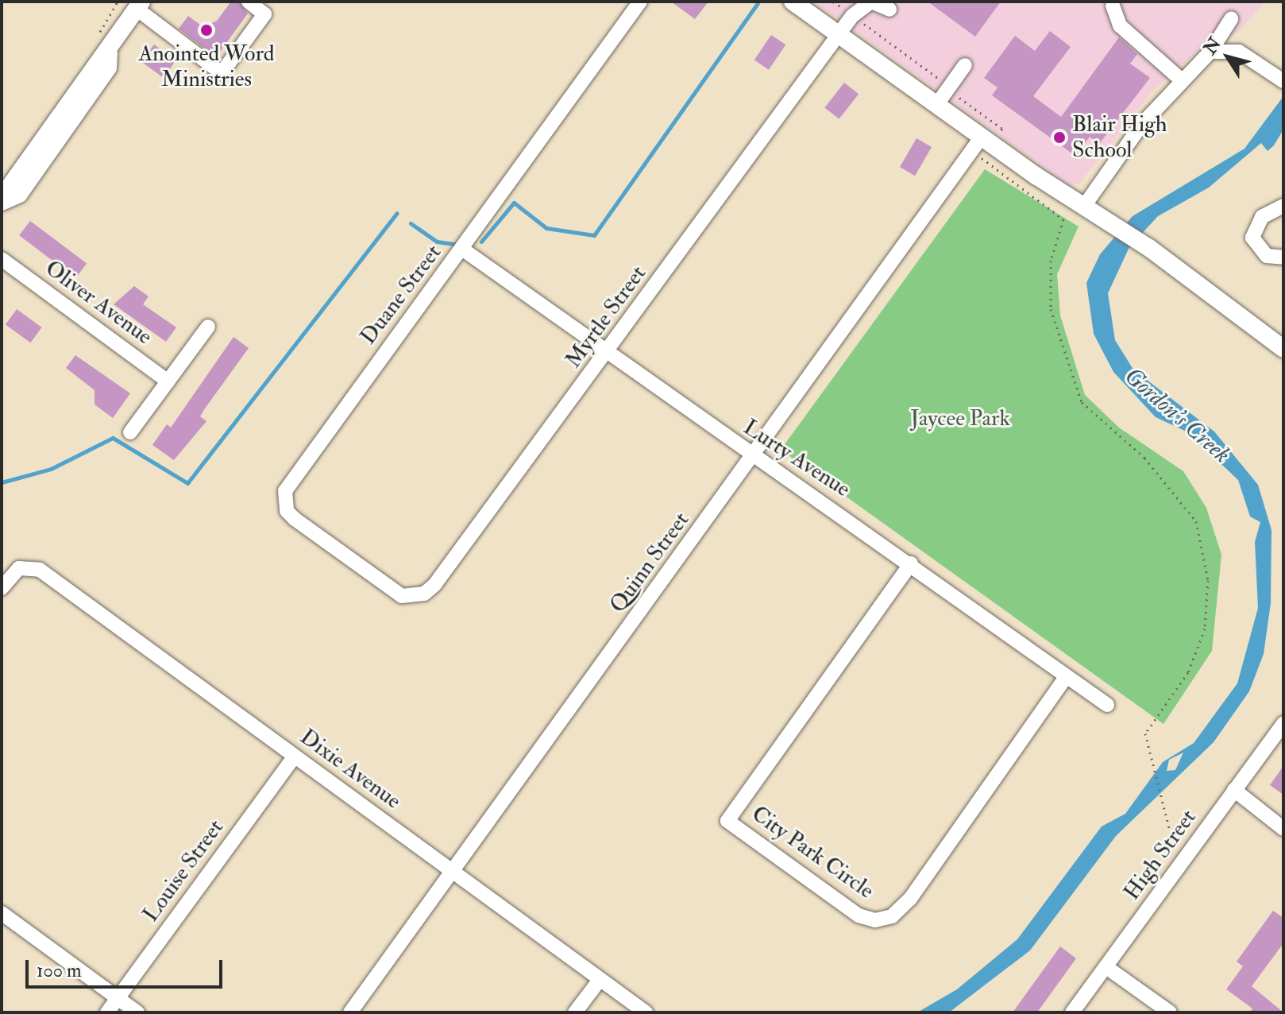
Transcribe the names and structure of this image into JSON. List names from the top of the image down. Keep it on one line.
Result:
{"streets":{"street":["Duane Street","Oliver Avenue","Myrtle Street","Lurty Avenue","Quinn Street","Dixie Avenue","City Park Circle","High Street","Louise Street"]},"crossings":[["Duane Street","Myrtle Street"],["Duane Street","Lurty Avenue"],["Myrtle Street","Lurty Avenue"],["Lurty Avenue","Quinn Street"],["Lurty Avenue","City Park Circle"],["Quinn Street","Dixie Avenue"],["Dixie Avenue","Louise Street"]],"water":["Gordon's Creek"],"parks":["Jaycee Park"],"places":["Anointed Word Ministries","Blair High School"],"scale_bar":"100 m","north":"top left"}
